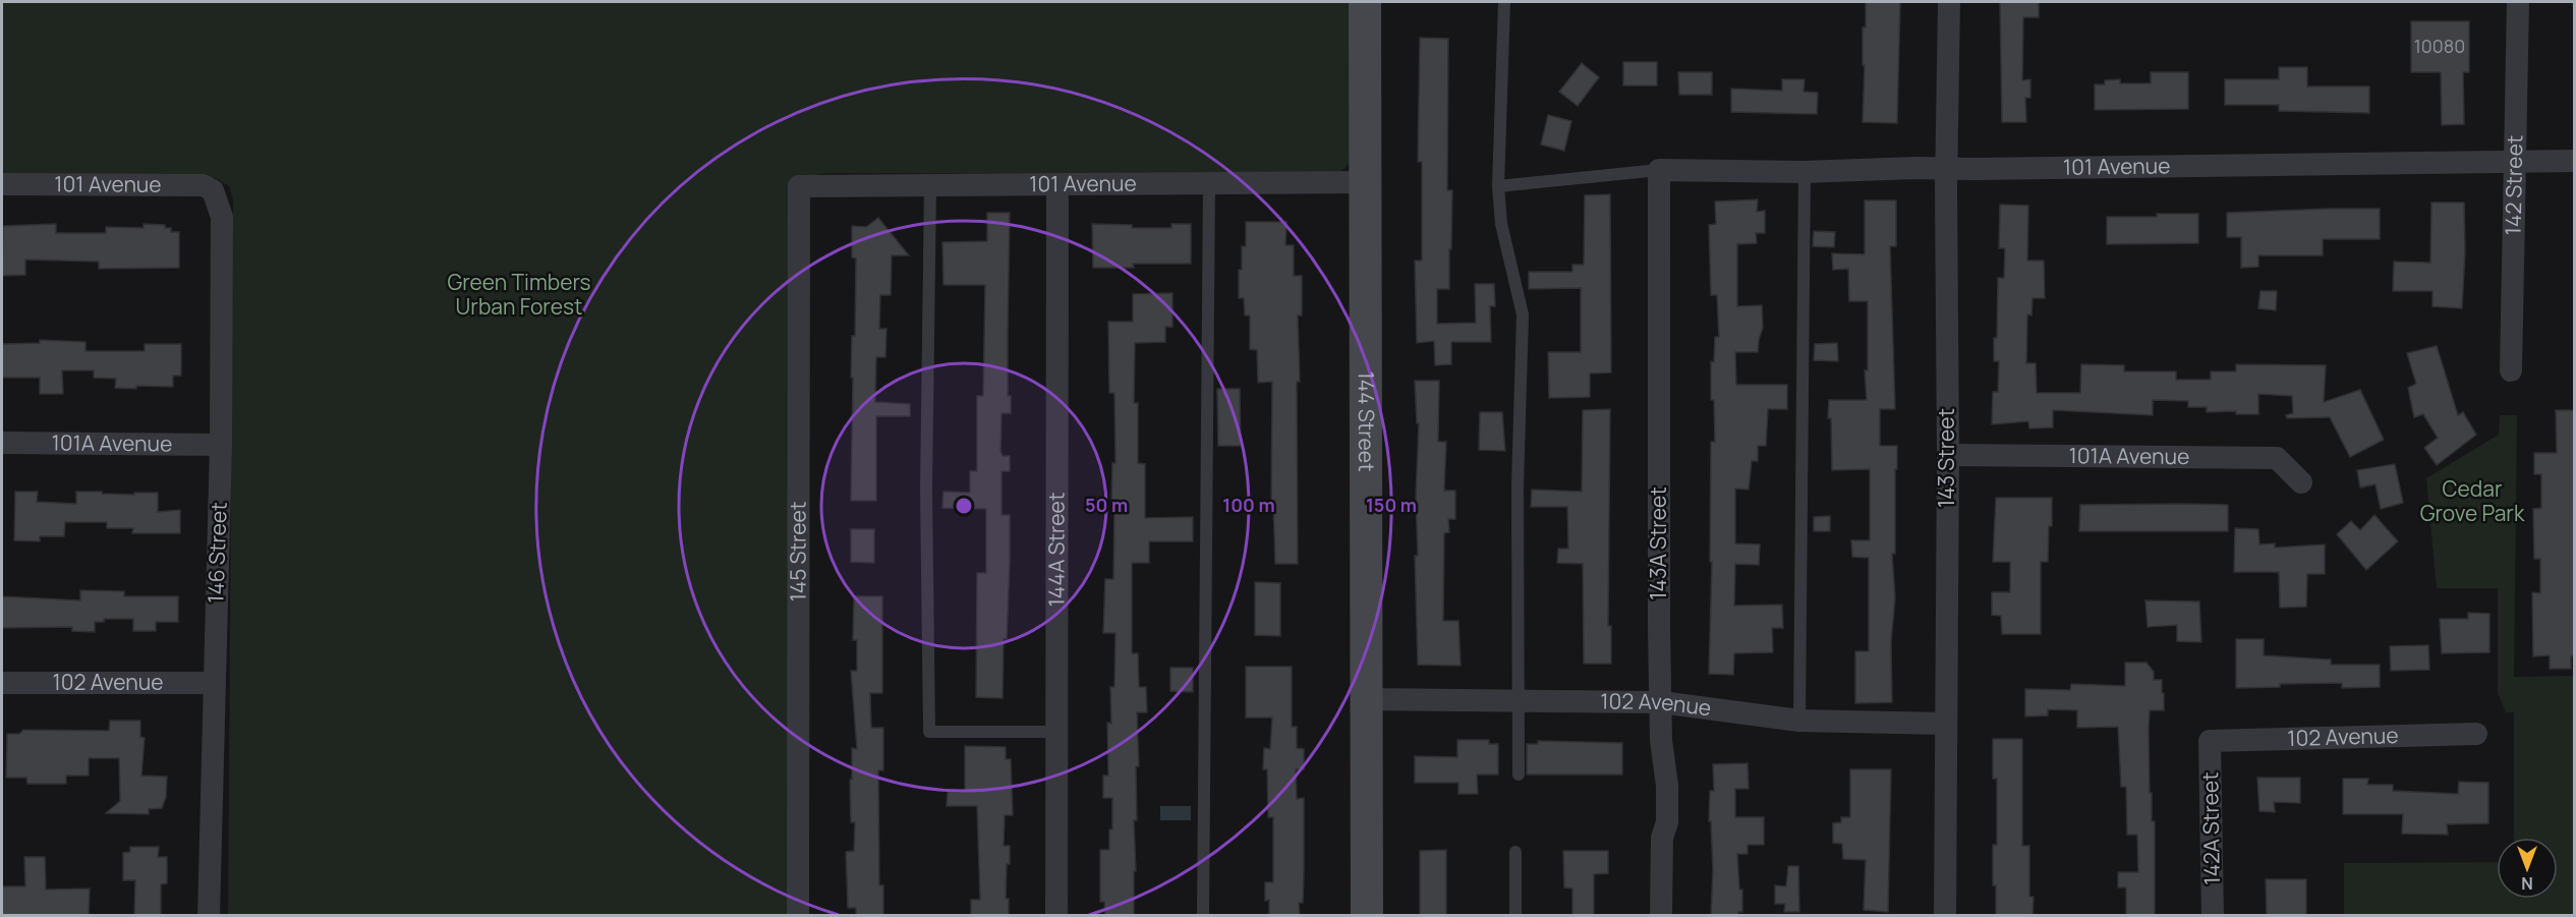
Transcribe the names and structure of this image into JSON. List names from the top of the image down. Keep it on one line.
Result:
{"streets":{"main road":["144 Street"],"street":["101 Avenue","142 Street","101A Avenue","143 Street","143A Street","144A Street","145 Street","146 Street","102 Avenue","142A Street"]},"crossings":[["101 Avenue","142 Street"],["101 Avenue","144 Street"],["101 Avenue","143 Street"],["101 Avenue","143A Street"],["101 Avenue","144A Street"],["101 Avenue","145 Street"],["101 Avenue","146 Street"],["144 Street","102 Avenue"],["101A Avenue","143 Street"],["101A Avenue","146 Street"],["143 Street","102 Avenue"],["143A Street","102 Avenue"],["146 Street","102 Avenue"],["102 Avenue","142A Street"]],"parks":["Green Timbers Urban Forest","Cedar Grove Park"],"house_numbers":["10080"],"north":"bottom","rings":["50 m","100 m","150 m"]}
